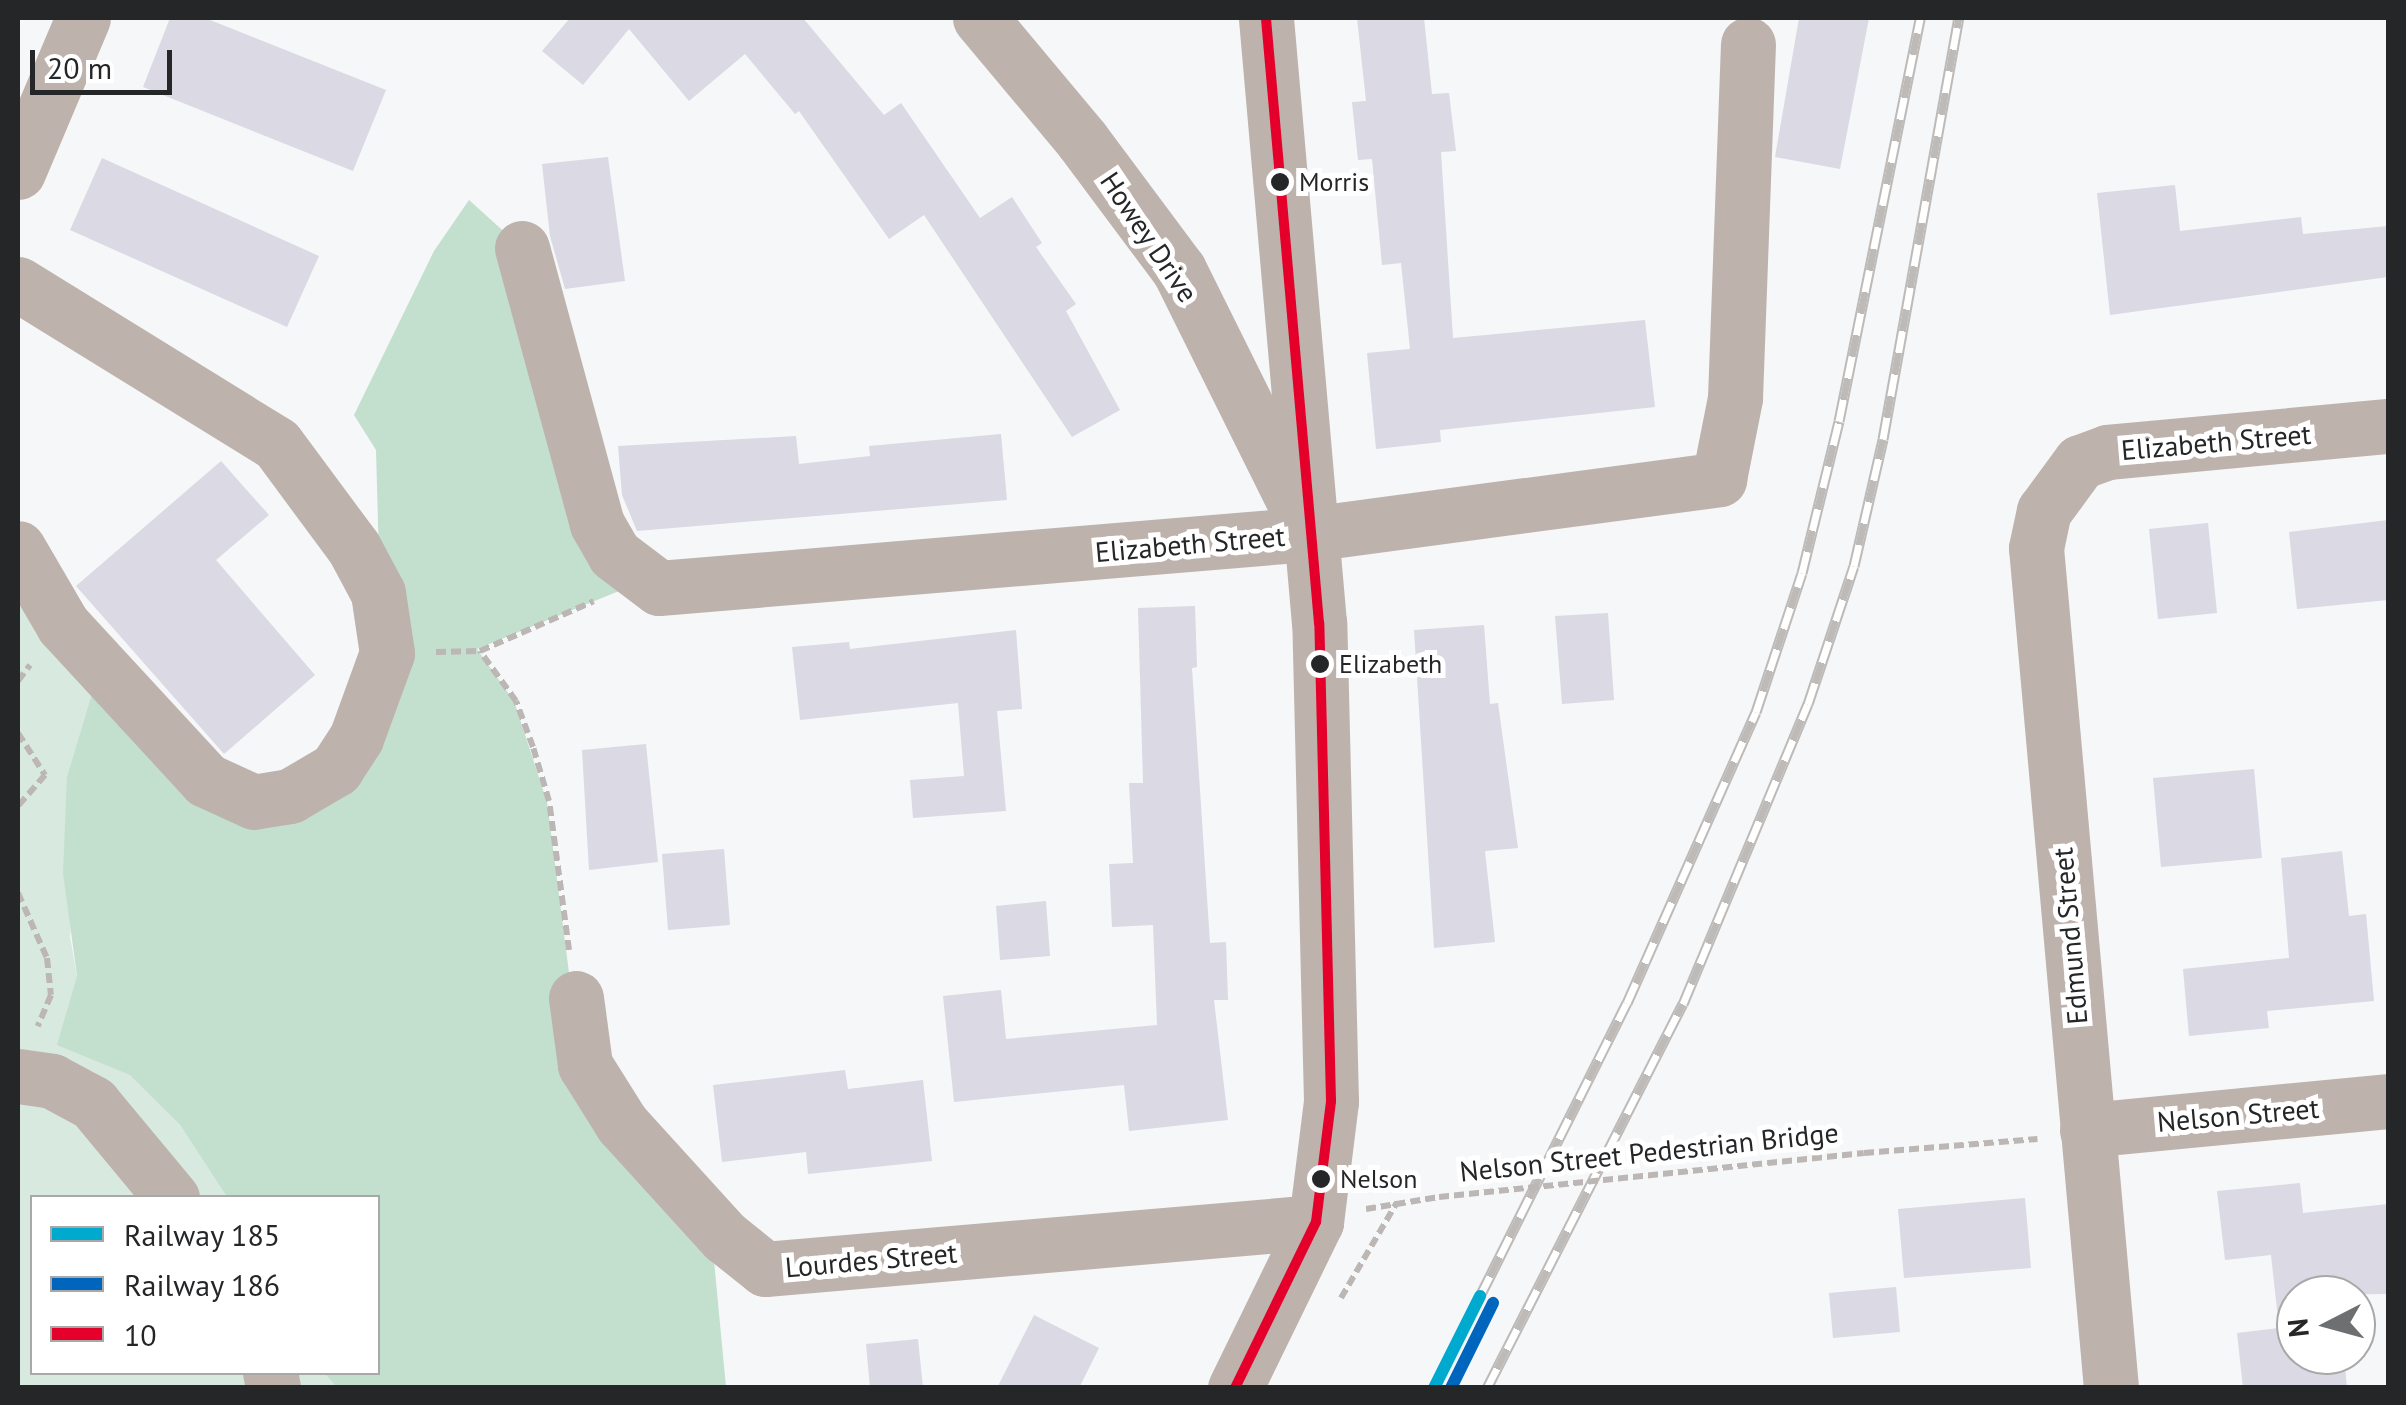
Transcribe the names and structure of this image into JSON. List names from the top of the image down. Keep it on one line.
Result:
{"streets":{"street":["Howey Drive","Elizabeth Street","Edmund Street","Nelson Street","Lourdes Street"],"path":["Nelson Street Pedestrian Bridge"]},"crossings":[["Howey Drive","Elizabeth Street"],["Elizabeth Street","Edmund Street"],["Edmund Street","Nelson Street"],["Edmund Street","Nelson Street Pedestrian Bridge"],["Nelson Street","Nelson Street Pedestrian Bridge"],["Nelson Street Pedestrian Bridge","Lourdes Street"]],"places":["Morris","Elizabeth","Nelson"],"lines":["transit line 10","rail line 185","rail line 186"],"legend":["Railway 185","Railway 186","10"],"scale_bar":"20 m","north":"left"}
